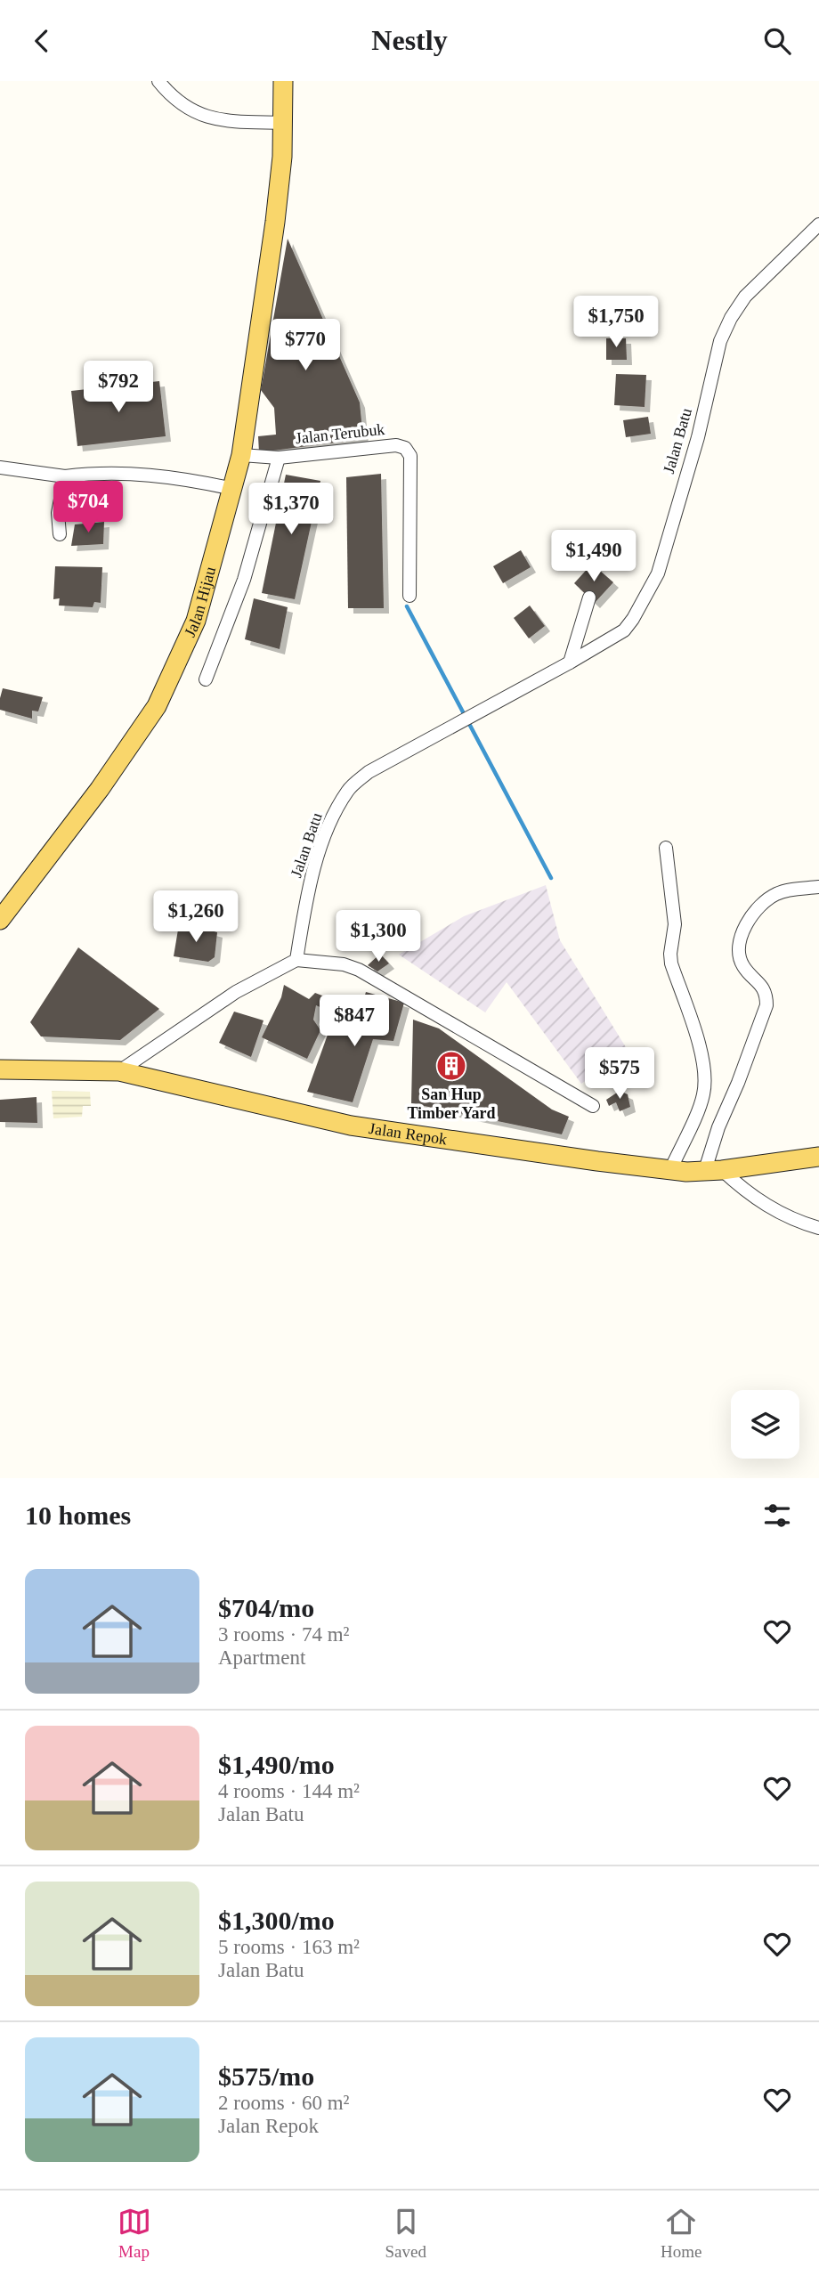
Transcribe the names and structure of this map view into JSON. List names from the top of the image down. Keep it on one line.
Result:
{"streets":{"main road":["Jalan Hijau","Jalan Repok"],"street":["Jalan Terubuk","Jalan Batu"]},"crossings":[["Jalan Terubuk","Jalan Hijau"]],"places":{"building":["San Hup Timber Yard"]},"page":{"header":"Nestly","price":["$1,750","$770","$792","$704","$1,370","$1,490","$1,260","$1,300","$847","$575"],"heading":"10 homes","list":[{"name":"$704/mo","note":"3 rooms · 74 m² · Apartment"},{"name":"$1,490/mo","note":"4 rooms · 144 m² · Jalan Batu"},{"name":"$1,300/mo","note":"5 rooms · 163 m² · Jalan Batu"},{"name":"$575/mo","note":"2 rooms · 60 m² · Jalan Repok"}],"tabs":["Map","Saved","Home"]}}
